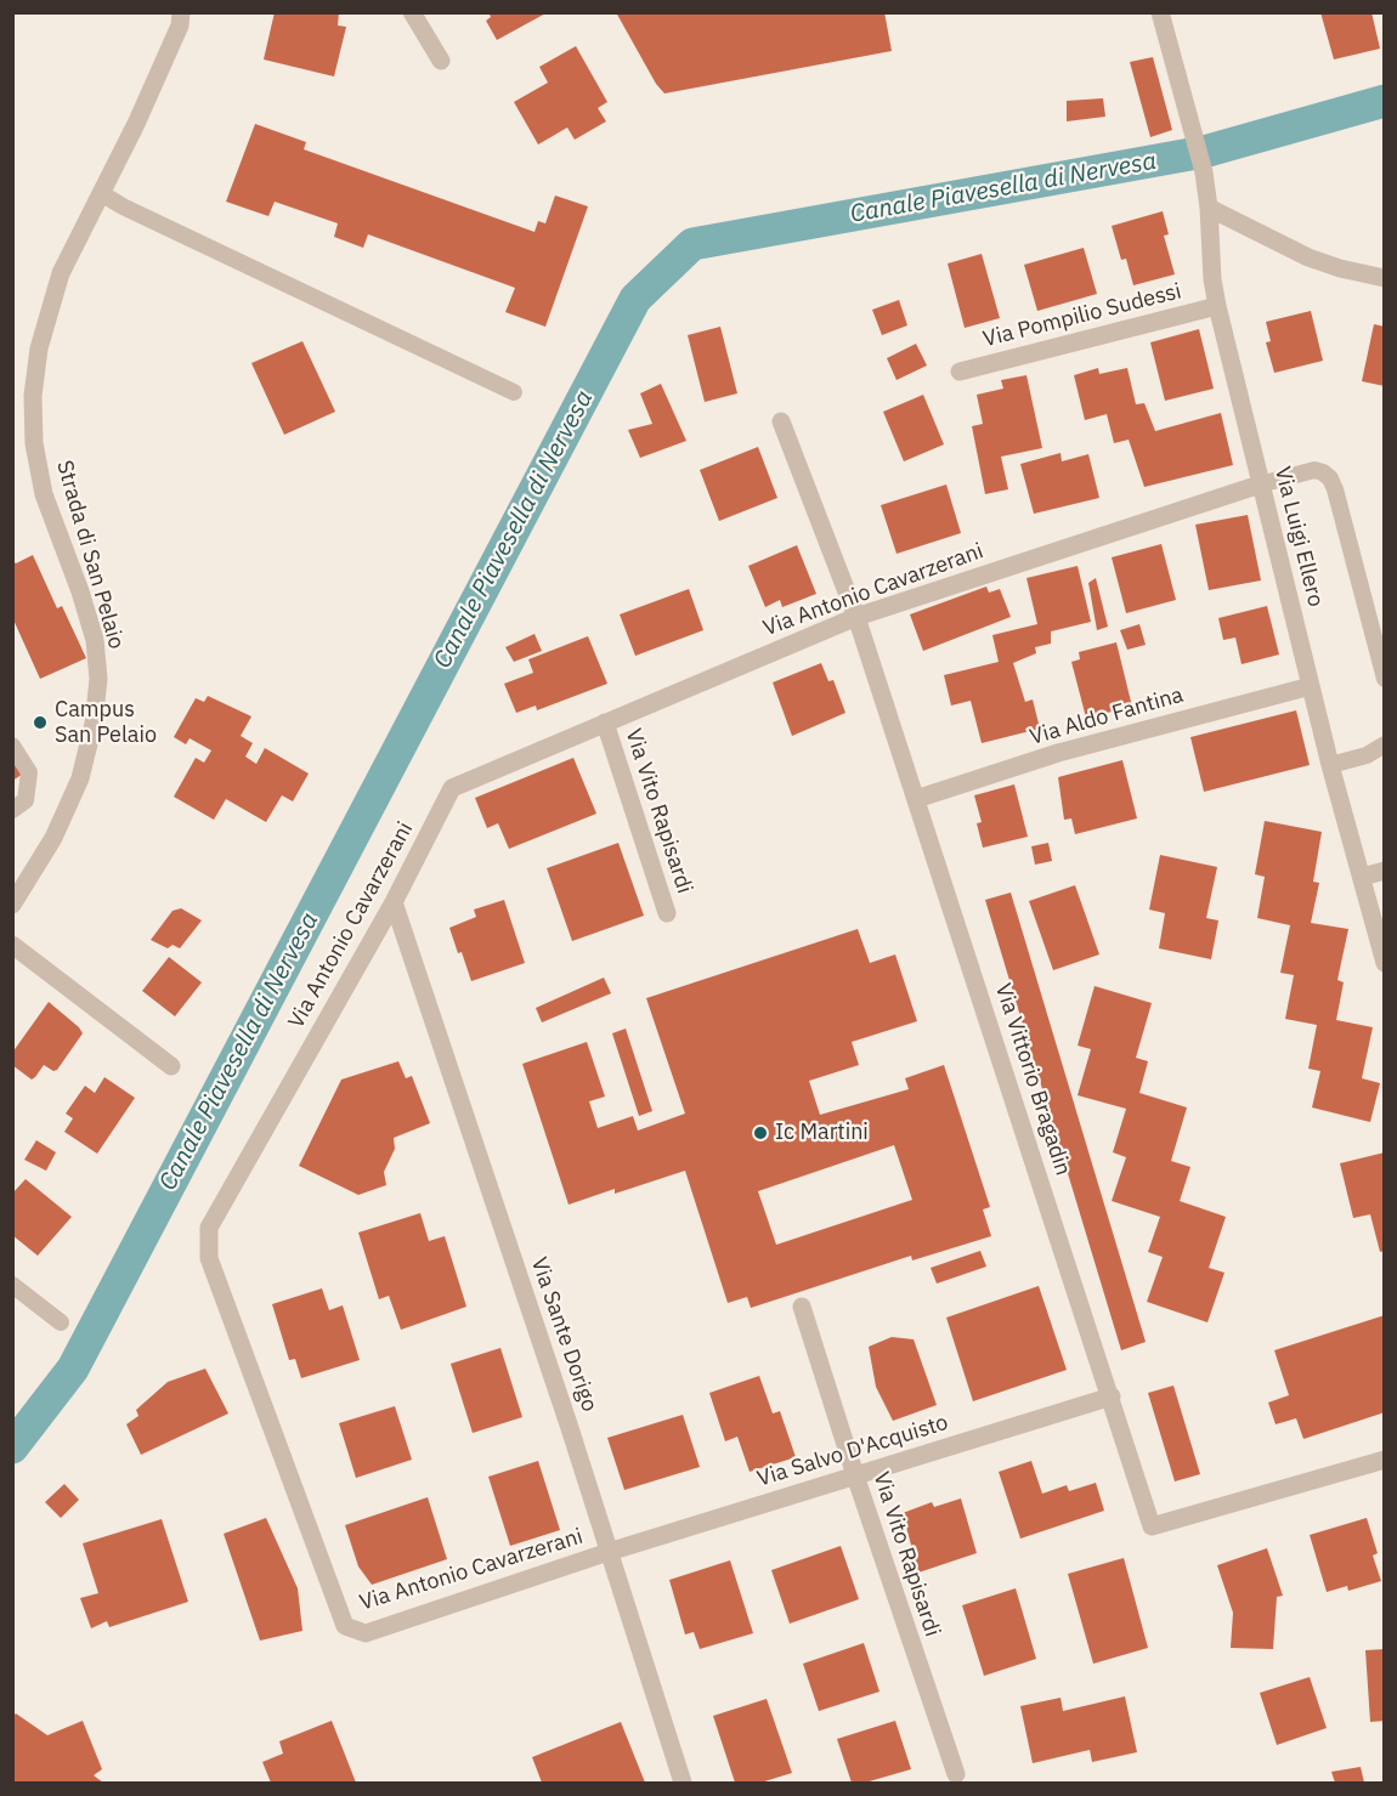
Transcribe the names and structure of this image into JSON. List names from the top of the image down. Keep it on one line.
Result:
{"streets":{"street":["Via Pompilio Sudessi","Via Luigi Ellero","Strada di San Pelaio","Via Antonio Cavarzerani","Via Aldo Fantina","Via Vito Rapisardi","Via Vittorio Bragadin","Via Sante Dorigo","Via Salvo D'Acquisto"]},"crossings":[["Via Pompilio Sudessi","Via Luigi Ellero"],["Via Luigi Ellero","Via Antonio Cavarzerani"],["Via Luigi Ellero","Via Aldo Fantina"],["Via Antonio Cavarzerani","Via Vito Rapisardi"],["Via Antonio Cavarzerani","Via Vittorio Bragadin"],["Via Antonio Cavarzerani","Via Sante Dorigo"],["Via Antonio Cavarzerani","Via Salvo D'Acquisto"],["Via Aldo Fantina","Via Vittorio Bragadin"],["Via Vito Rapisardi","Via Salvo D'Acquisto"],["Via Vittorio Bragadin","Via Salvo D'Acquisto"],["Via Sante Dorigo","Via Salvo D'Acquisto"]],"water":["Canale Piavesella di Nervesa"],"places":["Campus San Pelaio","Ic Martini"]}
